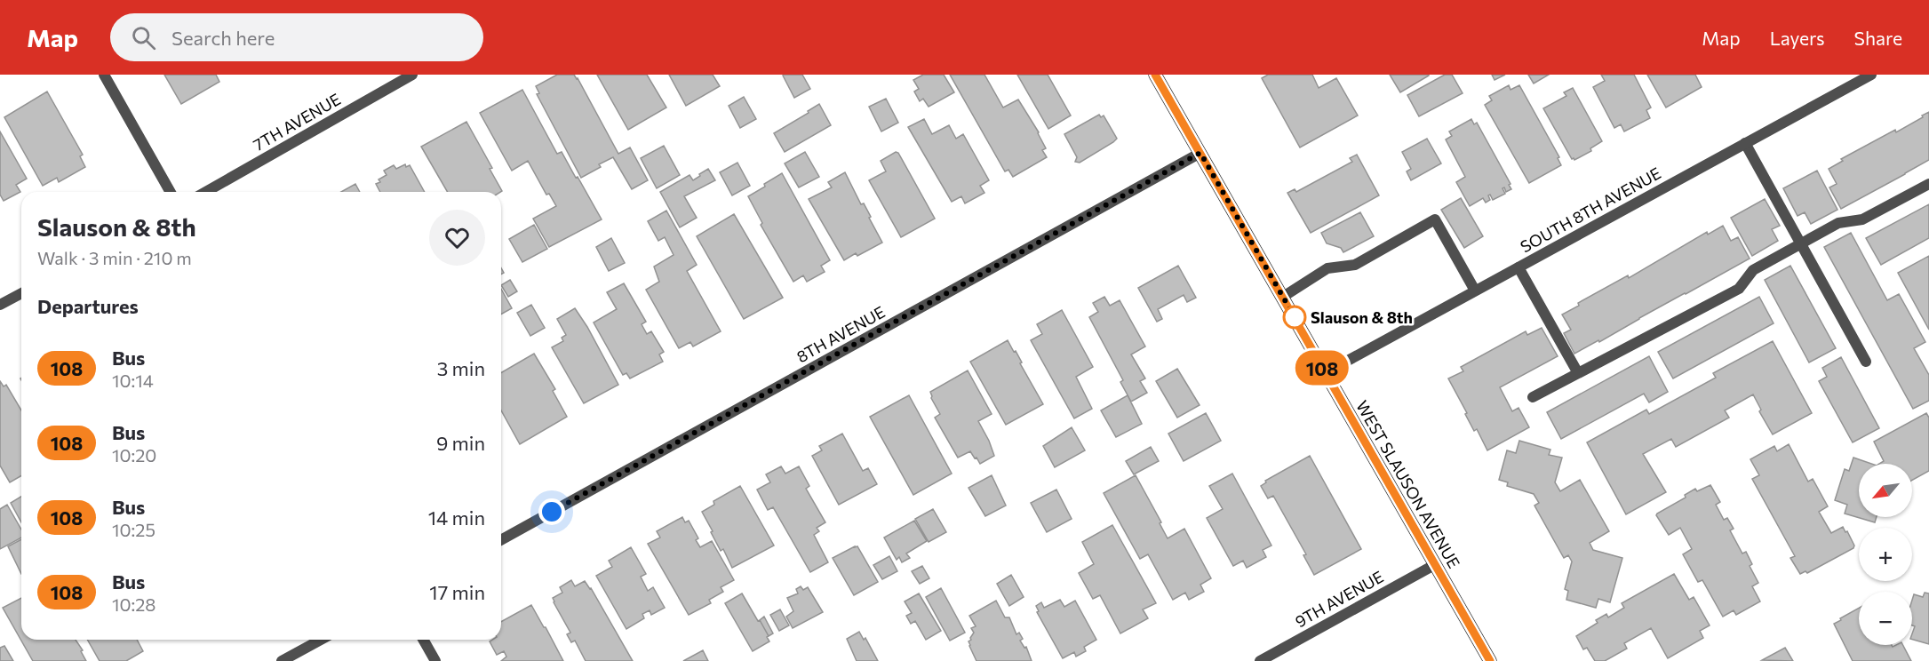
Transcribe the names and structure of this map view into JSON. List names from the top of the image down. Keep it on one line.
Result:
{"streets":{"main road":["WEST SLAUSON AVENUE"],"street":["7TH AVENUE","SOUTH 8TH AVENUE","8TH AVENUE","9TH AVENUE"]},"crossings":[["SOUTH 8TH AVENUE","WEST SLAUSON AVENUE"],["8TH AVENUE","WEST SLAUSON AVENUE"],["WEST SLAUSON AVENUE","9TH AVENUE"]],"places":["Slauson & 8th"],"lines":["bus line 108"],"north":"bottom left","page":{"header":"Map","search":"Search here","nav":["Map","Layers","Share"],"on_map":"108","heading":[["Slauson & 8th","Walk · 3 min · 210 m"],"Departures"],"list":[{"mark":"108","name":"Bus","note":"10:14","value":"3 min"},{"mark":"108","name":"Bus","note":"10:20","value":"9 min"},{"mark":"108","name":"Bus","note":"10:25","value":"14 min"},{"mark":"108","name":"Bus","note":"10:28","value":"17 min"}],"map_buttons":["+","−"]}}
